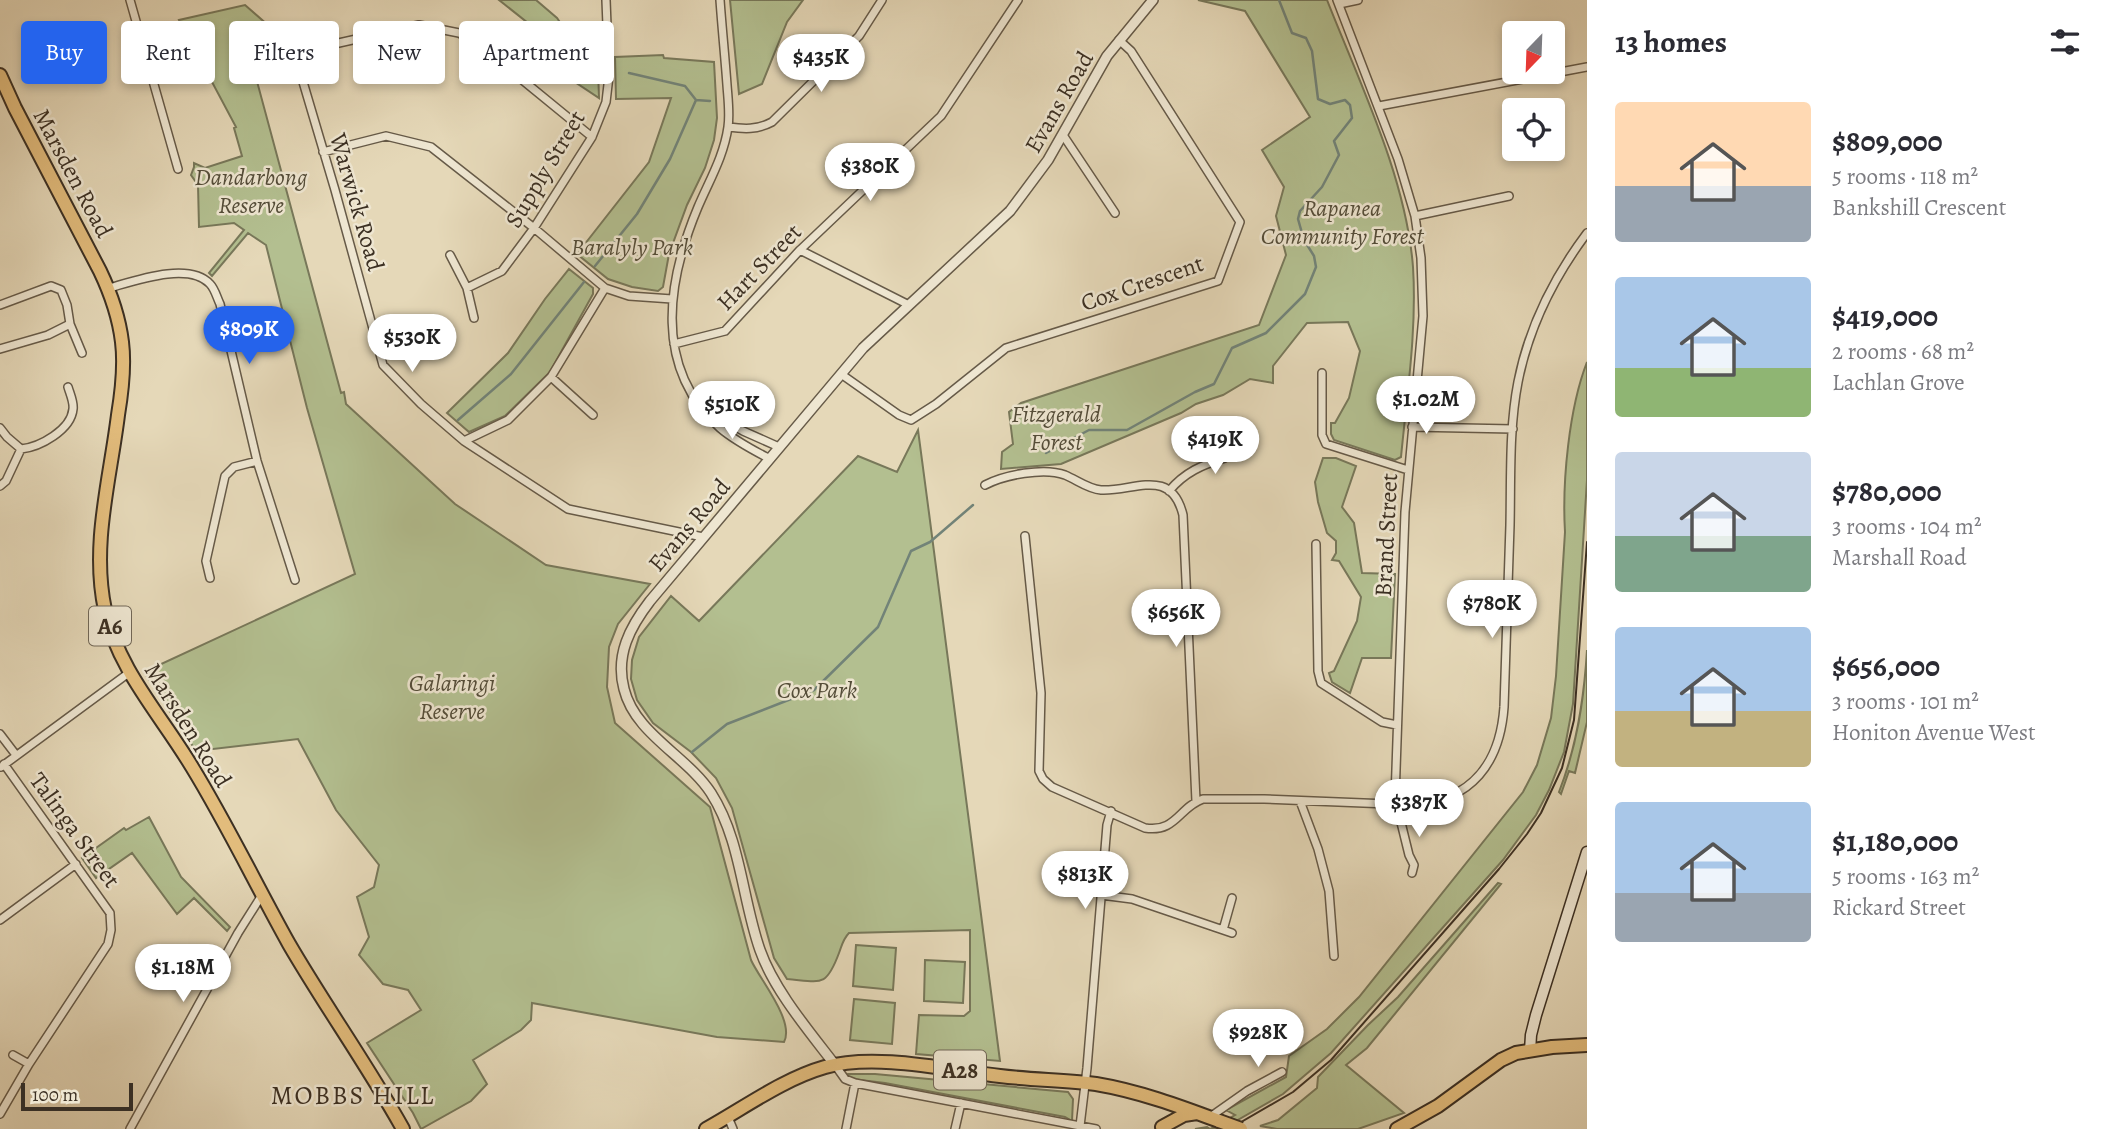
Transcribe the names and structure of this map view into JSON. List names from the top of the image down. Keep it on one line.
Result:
{"streets":{"highway":["Marsden Road","A6","A28"],"street":["Evans Road","Supply Street","Warwick Road","Hart Street","Cox Crescent","Brand Street","Talinga Street"]},"crossings":[["Evans Road","Warwick Road"],["Evans Road","Cox Crescent"],["Evans Road","A28"],["Supply Street","Warwick Road"]],"districts":["MOBBS HILL"],"parks":["Dandarbong Reserve","Rapanea Community Forest","Baralyly Park","Fitzgerald Forest","Galaringi Reserve","Cox Park"],"scale_bar":"100 m","north":"bottom left","page":{"heading":"13 homes","chip":["Buy","Rent","Filters","New","Apartment"],"price":["$435K","$380K","$809K","$530K","$1.02M","$510K","$419K","$780K","$656K","$387K","$813K","$1.18M","$928K"],"list":[{"name":"$809,000","note":"5 rooms · 118 m² · Bankshill Crescent"},{"name":"$419,000","note":"2 rooms · 68 m² · Lachlan Grove"},{"name":"$780,000","note":"3 rooms · 104 m² · Marshall Road"},{"name":"$656,000","note":"3 rooms · 101 m² · Honiton Avenue West"},{"name":"$1,180,000","note":"5 rooms · 163 m² · Rickard Street"}],"scale":"100 m"}}
